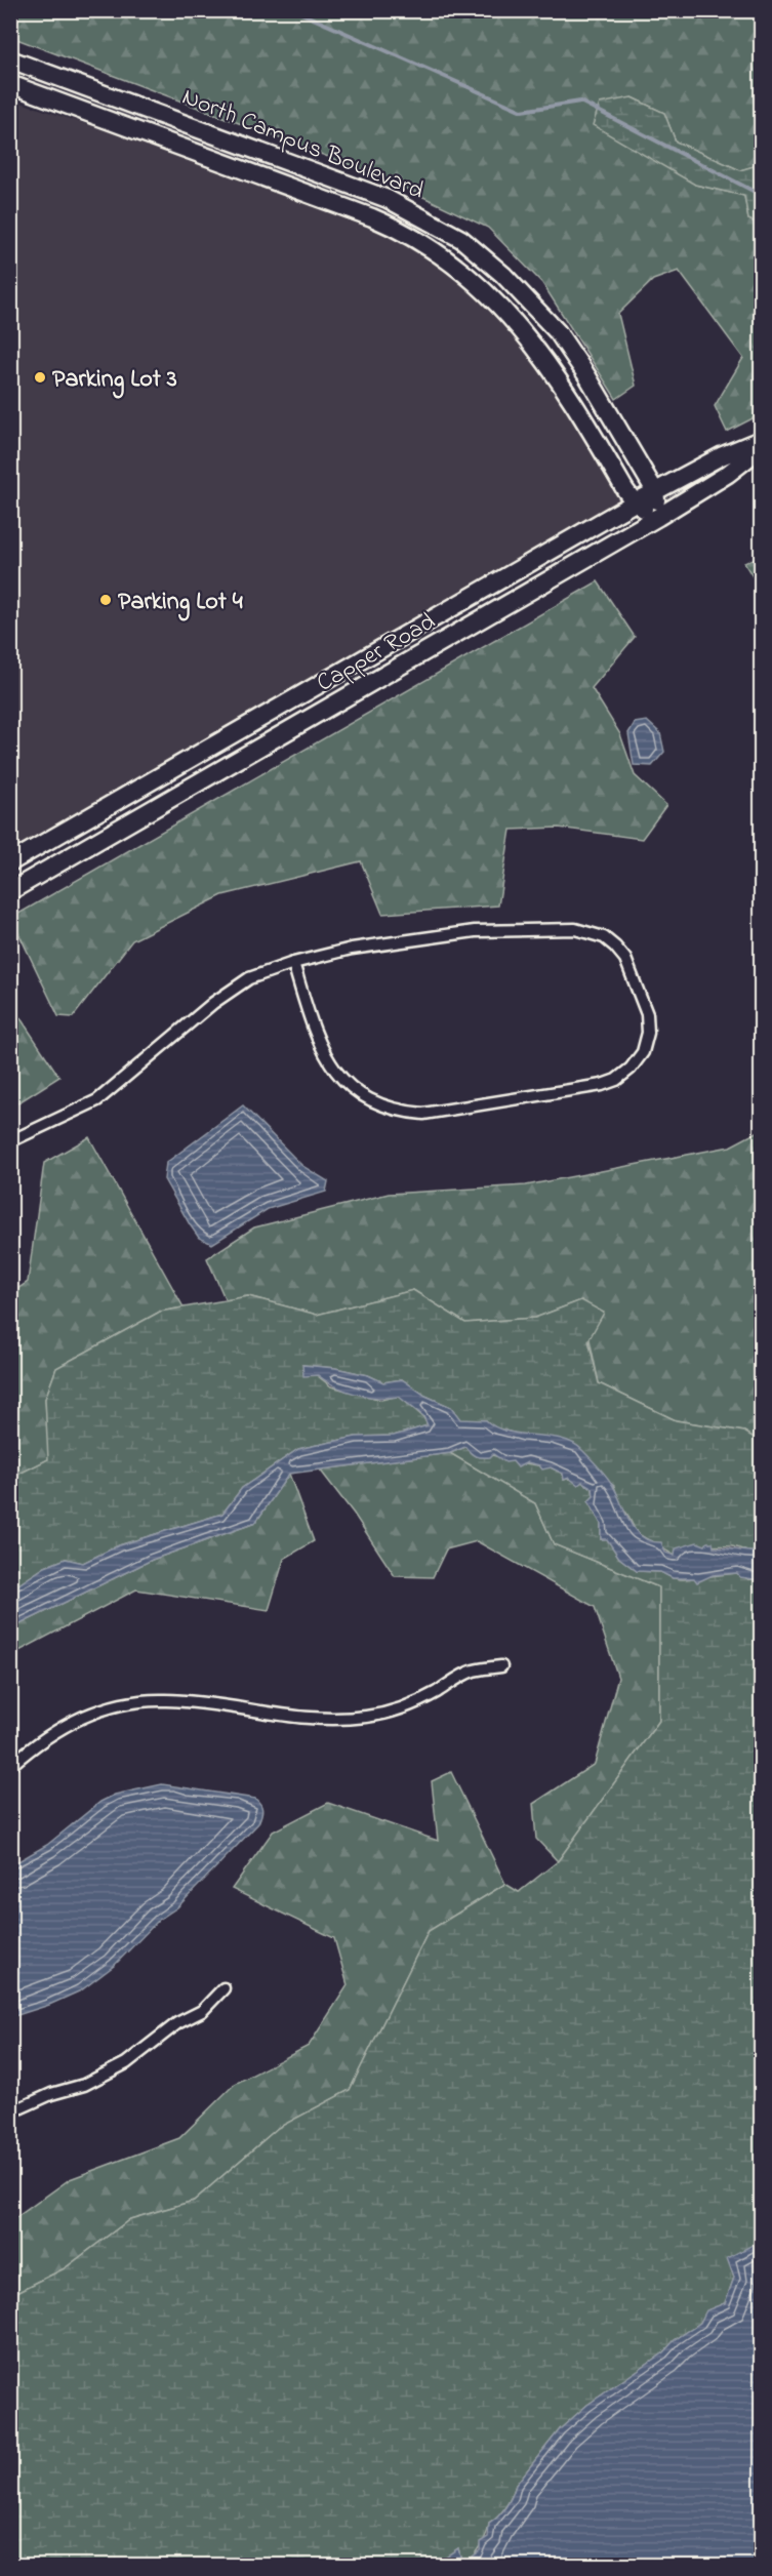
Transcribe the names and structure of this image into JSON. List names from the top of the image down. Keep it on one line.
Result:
{"streets":{"street":["North Campus Boulevard","Capper Road"]},"crossings":[["North Campus Boulevard","Capper Road"]],"places":["Parking Lot 3","Parking Lot 4"]}
